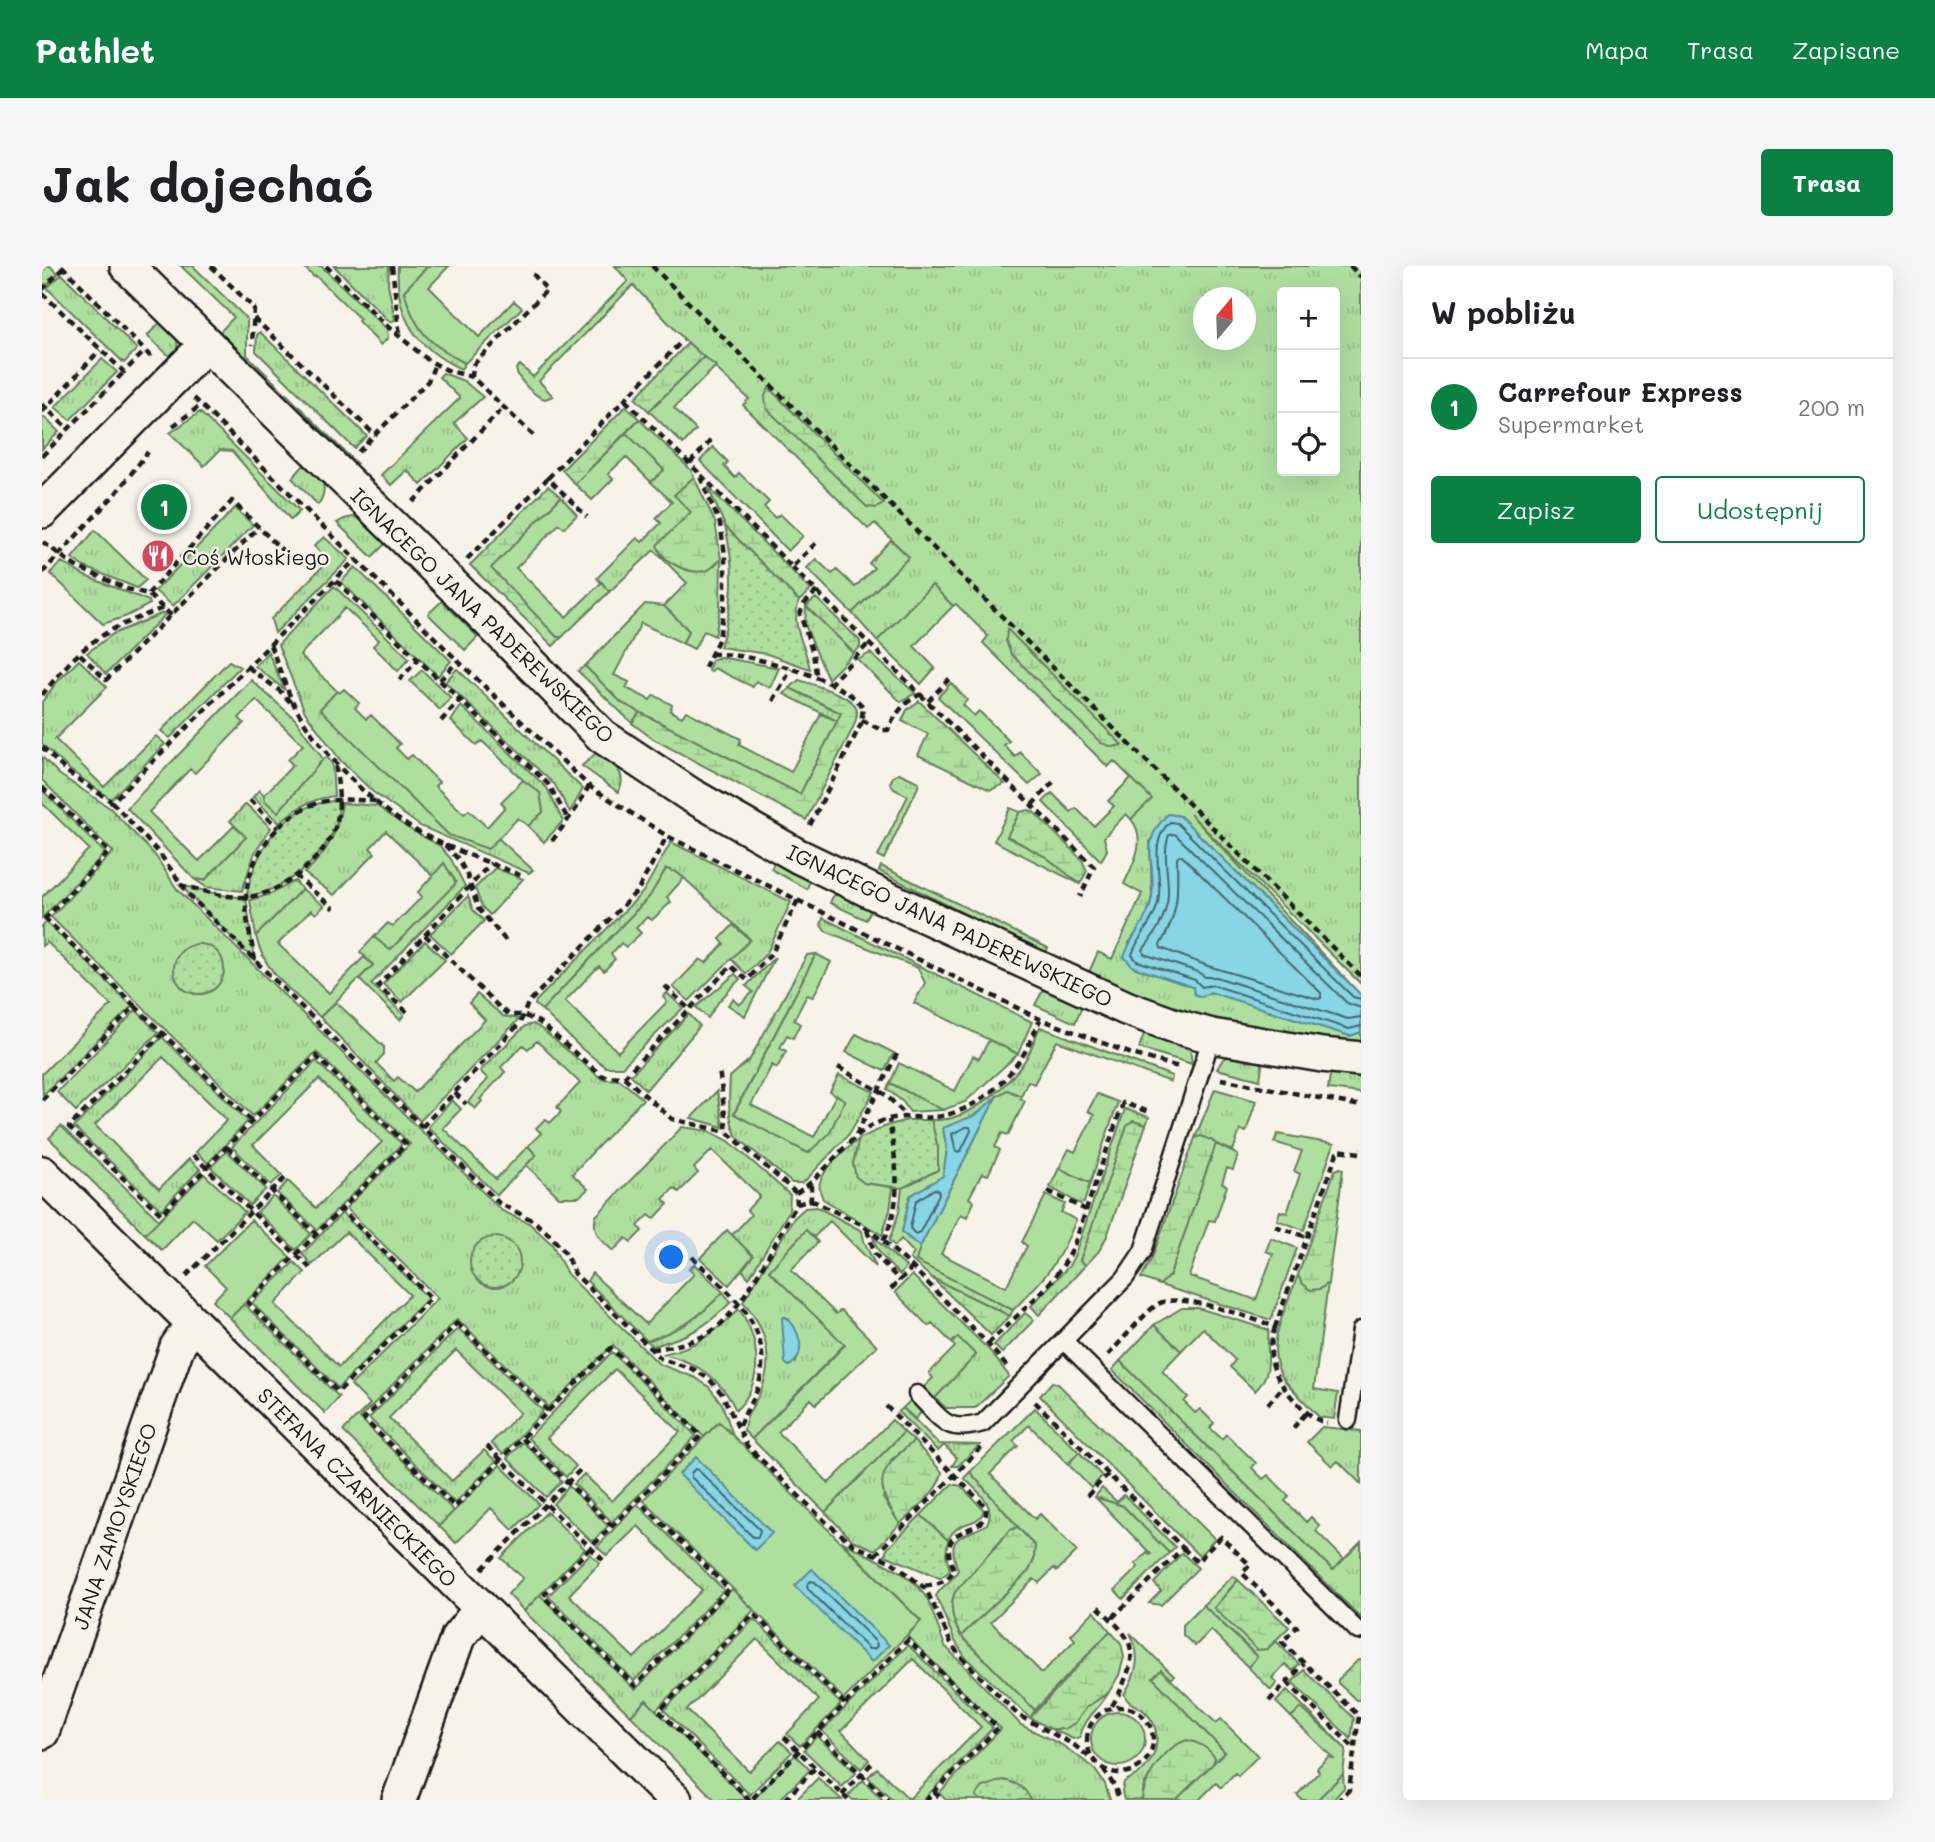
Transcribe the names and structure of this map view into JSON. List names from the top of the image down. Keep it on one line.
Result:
{"streets":{"street":["IGNACEGO JANA PADEREWSKIEGO","STEFANA CZARNIECKIEGO","JANA ZAMOYSKIEGO"]},"crossings":[["STEFANA CZARNIECKIEGO","JANA ZAMOYSKIEGO"]],"places":{"restaurant":["Coś Włoskiego"]},"north":"top","page":{"header":"Pathlet","nav":["Mapa","Trasa","Zapisane"],"buttons":["Trasa",["Zapisz","Udostępnij"]],"title":"Jak dojechać","heading":"W pobliżu","map_buttons":["+","−"],"list":[{"mark":"1","name":"Carrefour Express","note":"Supermarket","value":"200 m"}],"pins":"1"}}
